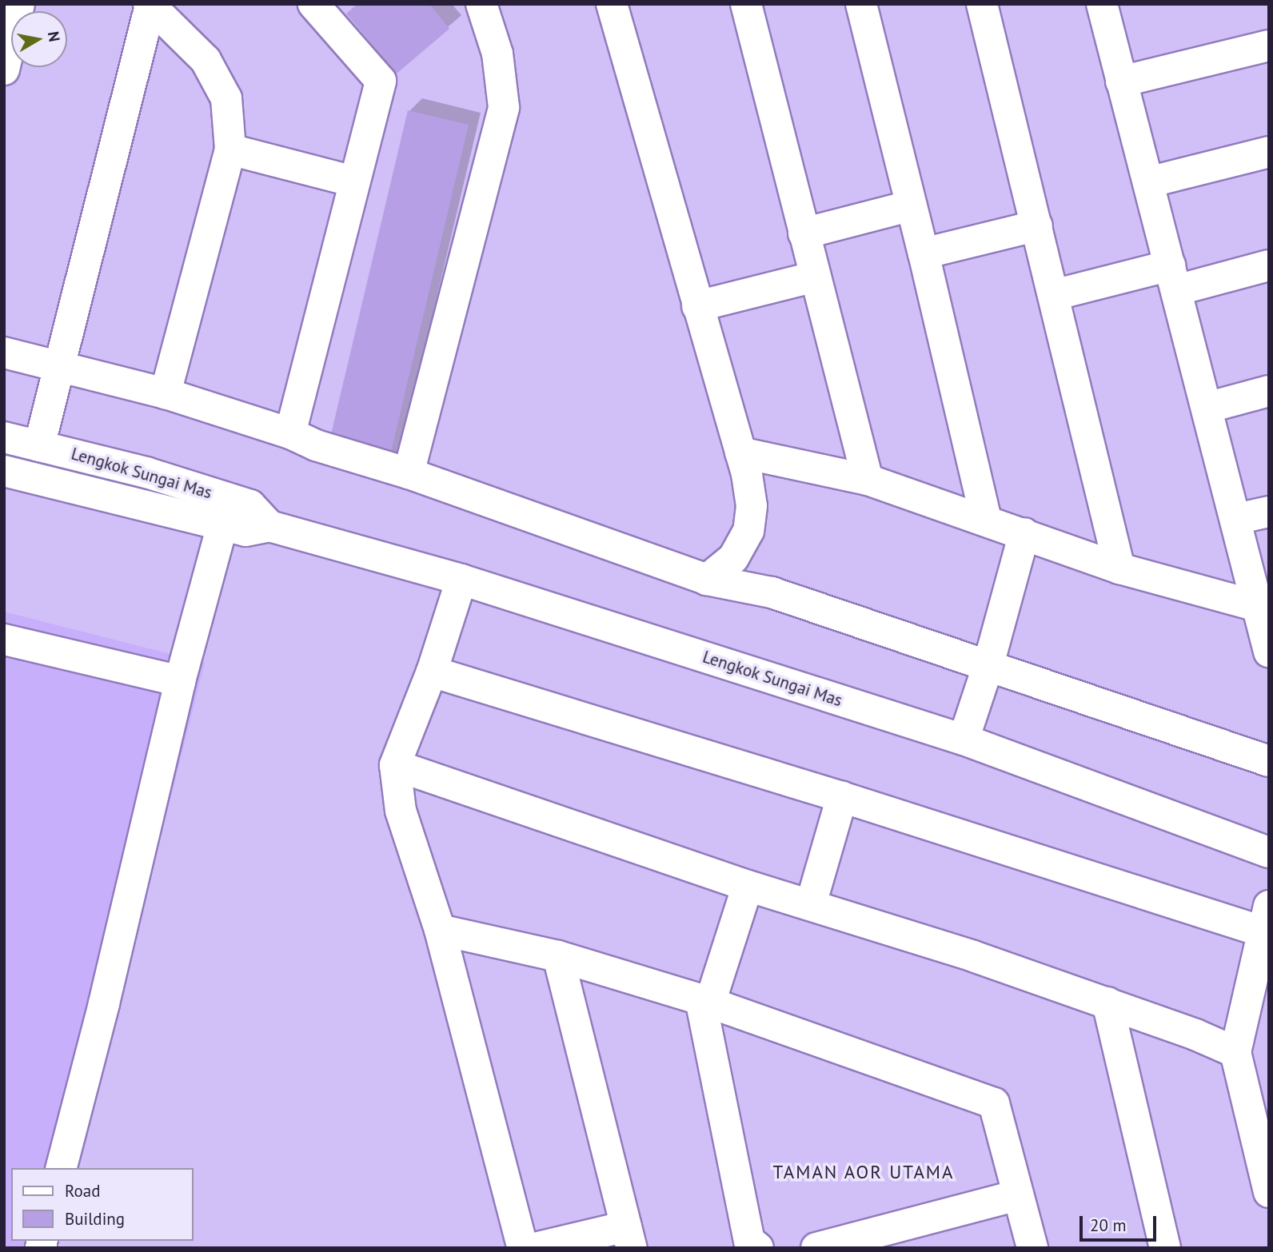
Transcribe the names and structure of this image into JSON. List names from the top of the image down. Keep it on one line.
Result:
{"streets":{"street":["Lengkok Sungai Mas"]},"districts":["TAMAN AOR UTAMA"],"legend":["Road","Building"],"scale_bar":"20 m","north":"right"}
